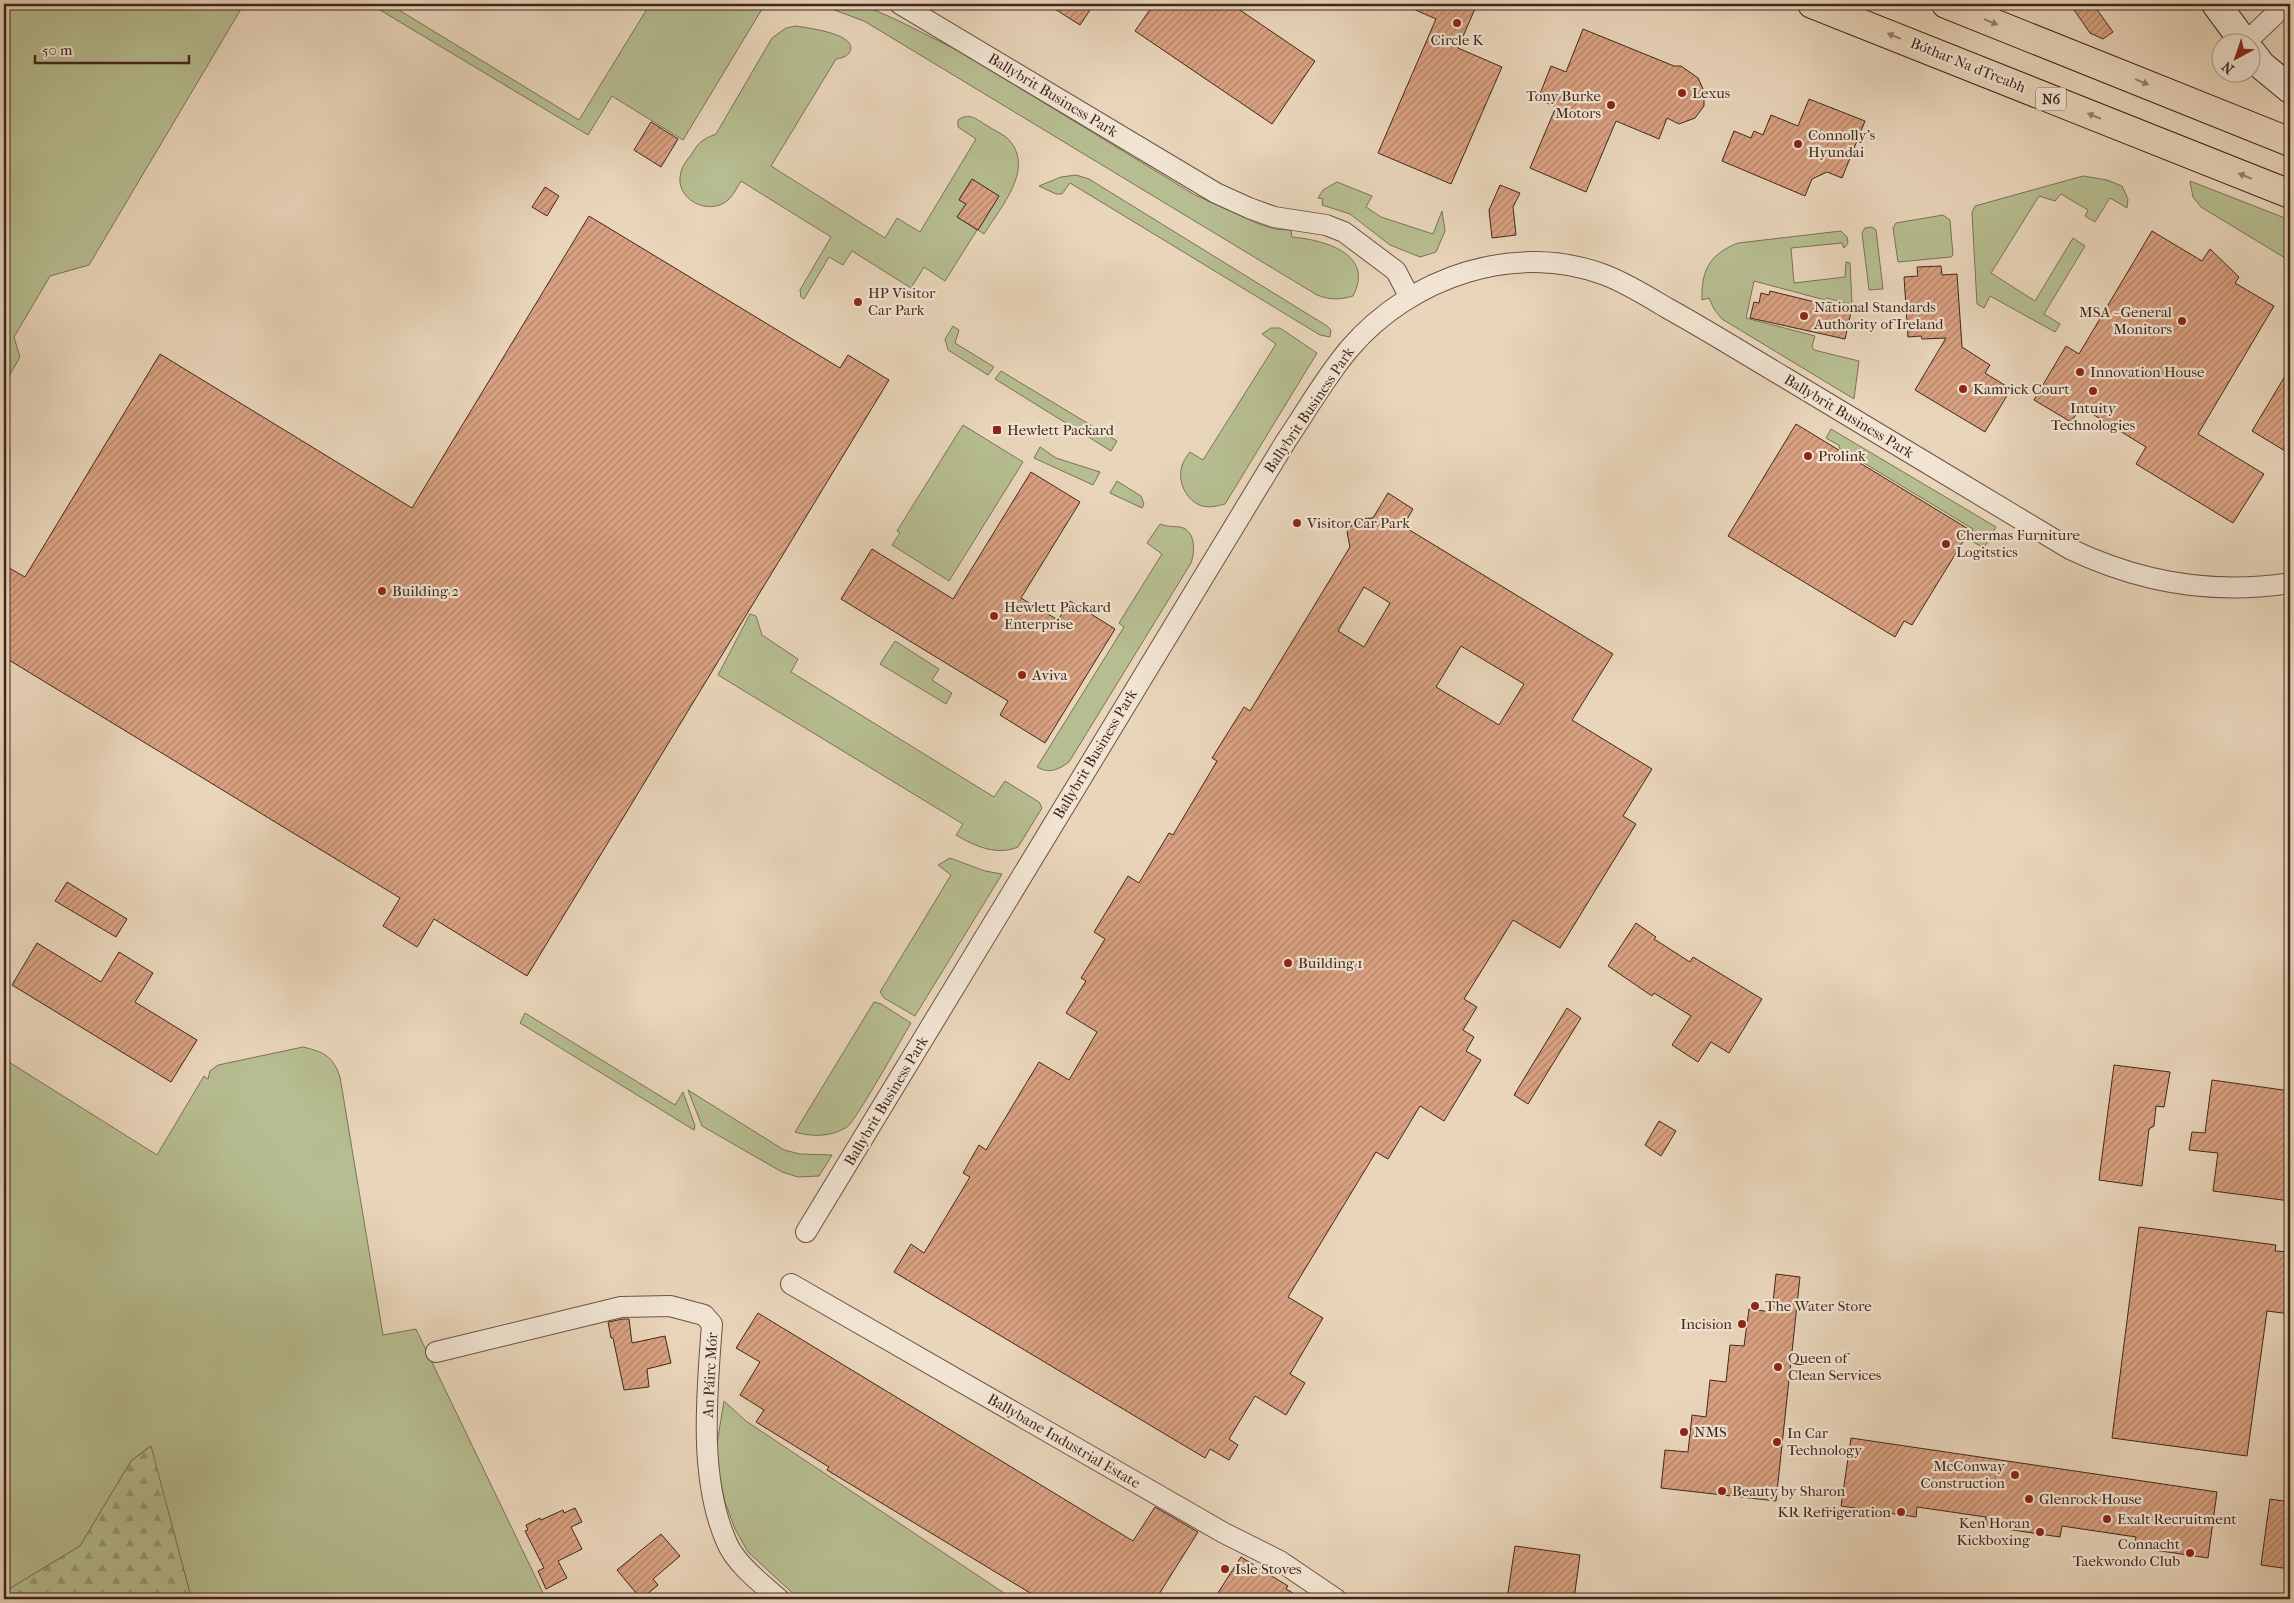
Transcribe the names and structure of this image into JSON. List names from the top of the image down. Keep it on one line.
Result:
{"streets":{"highway":["Bóthar Na dTreabh","N6"],"street":["Ballybrit Business Park","An Páirc Mór","Ballybane Industrial Estate"]},"places":{"other":["Circle K","Lexus","Tony Burke Motors","Connolly's Hyundai","HP Visitor Car Park","National Standards Authority of Ireland","MSA - General Monitors","Innovation House","Kamrick Court","Intuity Technologies","Prolink","Visitor Car Park","Chermas Furniture Logitstics","Building 2","Hewlett Packard Enterprise","Aviva","Building 1","The Water Store","Incision","Queen of Clean Services","NMS","In Car Technology","McConway Construction","Beauty by Sharon","Glenrock House","KR Refrigeration","Exalt Recruitment","Ken Horan Kickboxing","Connacht Taekwondo Club","Isle Stoves"],"transit":["Hewlett Packard"]},"scale_bar":"50 m","north":"bottom left"}
